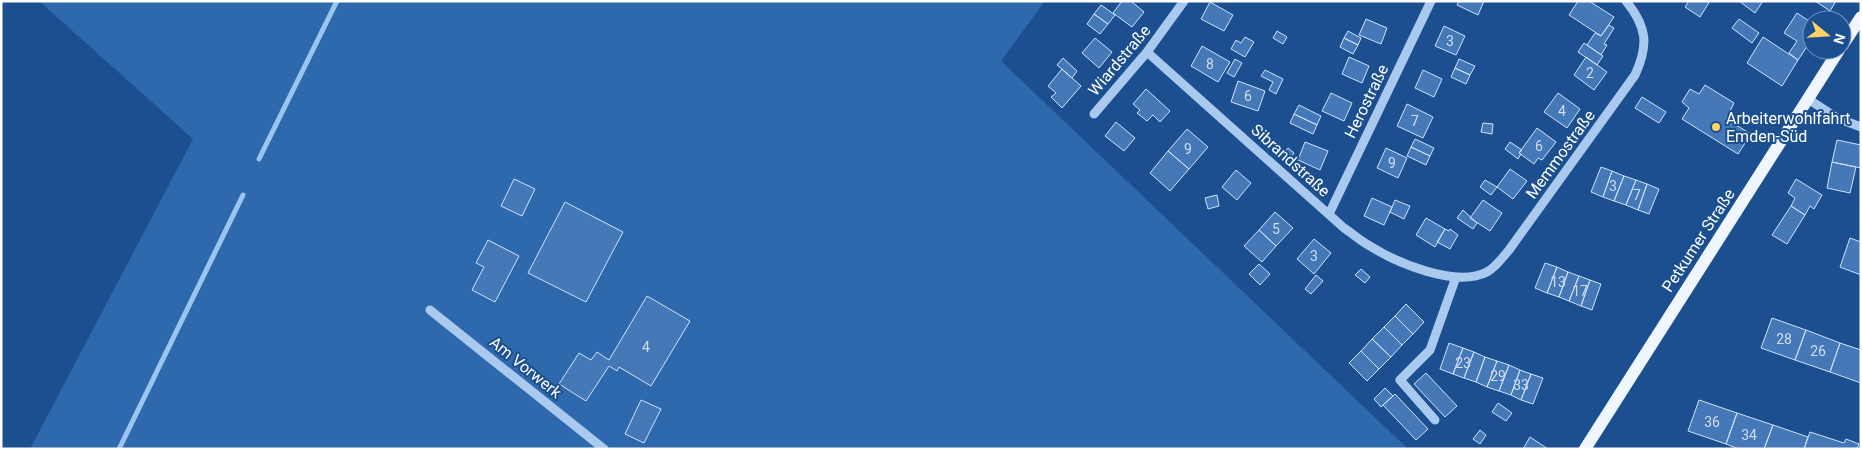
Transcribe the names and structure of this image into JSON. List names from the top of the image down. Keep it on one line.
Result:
{"streets":{"main road":["Petkumer Straße"],"street":["Wiardstraße","Herostraße","Memmostraße","Sibrandstraße","Am Vorwerk"]},"crossings":[["Wiardstraße","Sibrandstraße"],["Herostraße","Sibrandstraße"],["Memmostraße","Sibrandstraße"]],"places":["Arbeiterwohlfahrt Emden-Süd"],"house_numbers":["3","8","2","6","4","7","6","9","9","3","7","5","3","13","17","28","4","26","23","29","33","36","34"],"north":"right"}
